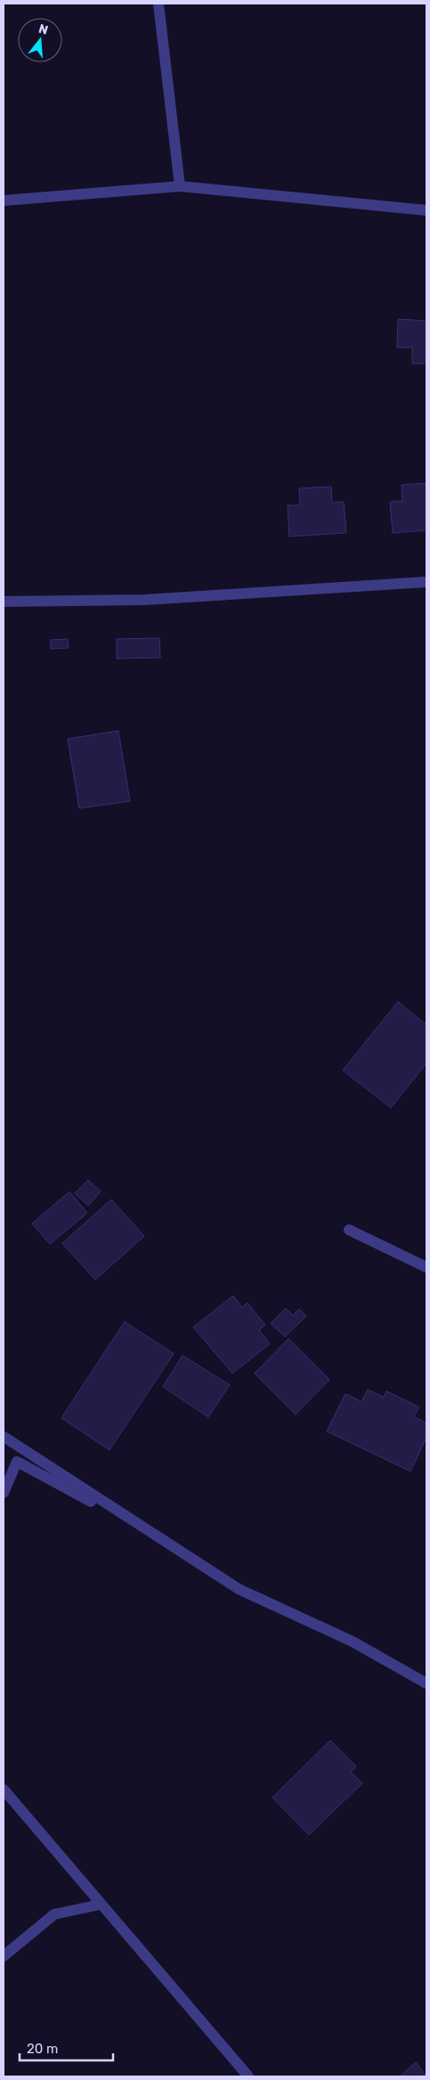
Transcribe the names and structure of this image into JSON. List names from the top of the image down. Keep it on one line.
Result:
{"scale_bar":"20 m","north":"top"}
